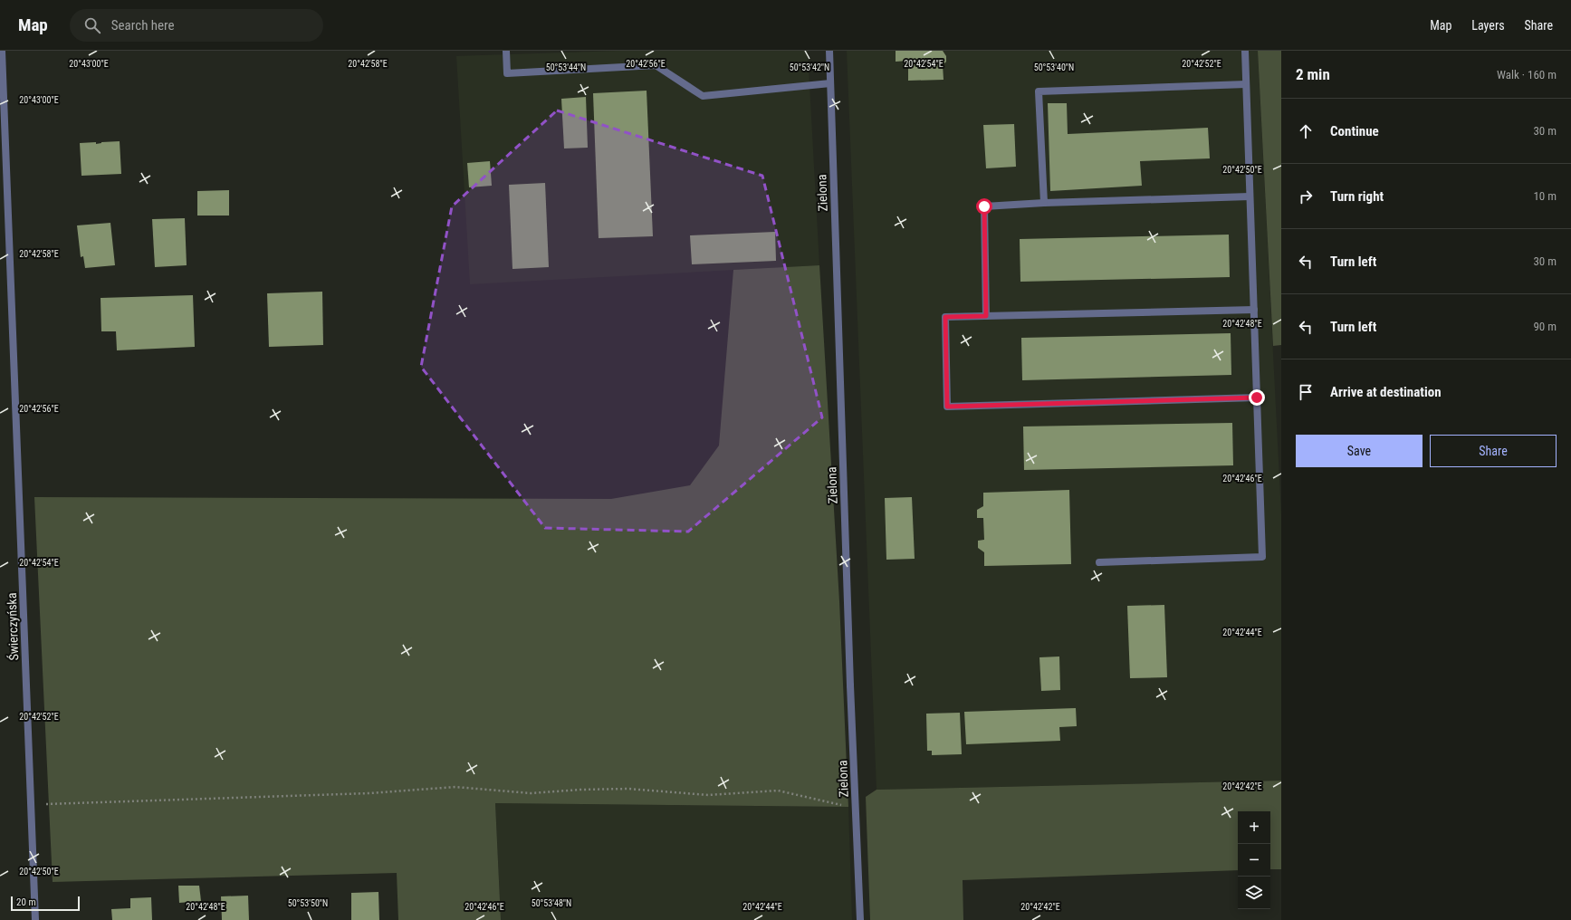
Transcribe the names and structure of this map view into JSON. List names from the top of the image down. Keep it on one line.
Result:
{"streets":{"street":["Zielona","Świerczyńska"]},"scale_bar":"20 m","page":{"header":"Map","search":"Search here","nav":["Map","Layers","Share"],"heading":["2 min","Walk · 160 m"],"list":[["Continue","30 m"],["Turn right","10 m"],["Turn left","30 m"],["Turn left","90 m"],"Arrive at destination"],"buttons":["Save","Share"],"map_buttons":["+","−"],"scale":"20 m"},"coordinates":["20°42'58\"E","20°42'56\"E","20°42'52\"E","20°43'00\"E","20°42'54\"E","50°53'44\"N","50°53'42\"N","50°53'40\"N","20°42'50\"E","20°42'48\"E","20°42'46\"E","20°42'44\"E","20°42'42\"E","50°53'50\"N","50°53'48\"N"]}
